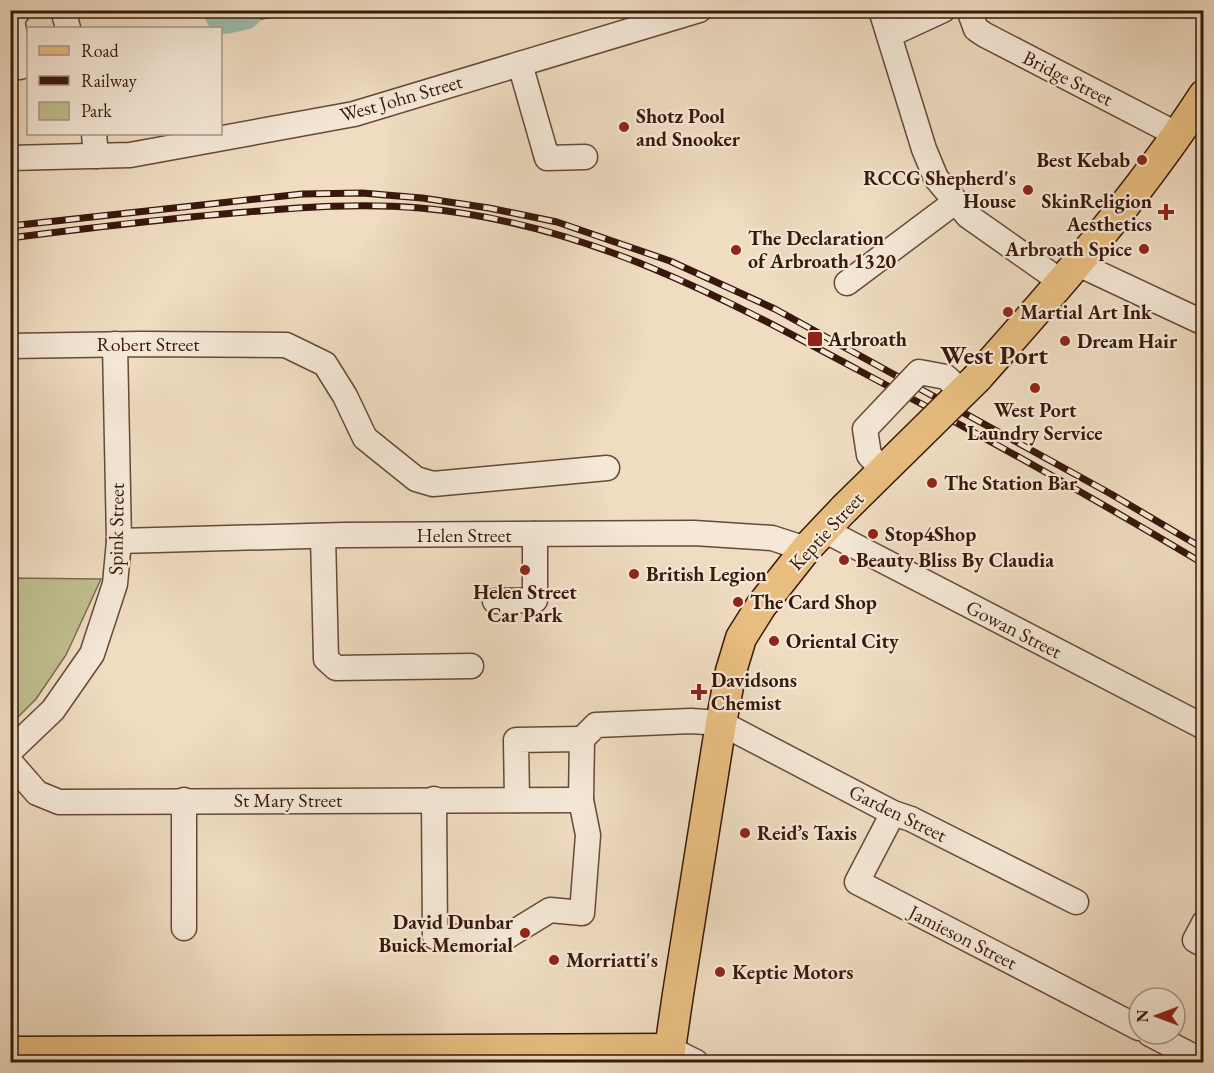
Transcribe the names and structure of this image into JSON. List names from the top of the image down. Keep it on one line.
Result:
{"streets":{"main road":["Keptie Street"],"street":["Bridge Street","West John Street","Robert Street","Spink Street","Helen Street","Gowan Street","St Mary Street","Garden Street","Jamieson Street"]},"crossings":[["Bridge Street","Keptie Street"],["Robert Street","Spink Street"],["Spink Street","Helen Street"],["Keptie Street","Helen Street"],["Keptie Street","Gowan Street"],["Keptie Street","Garden Street"],["Helen Street","Gowan Street"],["Garden Street","Jamieson Street"]],"districts":["West Port"],"places":{"other":["Shotz Pool and Snooker","Best Kebab","RCCG Shepherd's House","Arbroath Spice","The Declaration of Arbroath 1320","Martial Art Ink","Dream Hair","West Port Laundry Service","The Station Bar","Stop4Shop","Beauty Bliss By Claudia","Helen Street Car Park","British Legion","The Card Shop","Oriental City","Reid’s Taxis","David Dunbar Buick Memorial","Morriatti's","Keptie Motors"],"health":["SkinReligion Aesthetics","Davidsons Chemist"],"transit":["Arbroath"]},"legend":["Road","Railway","Park"],"north":"left"}
